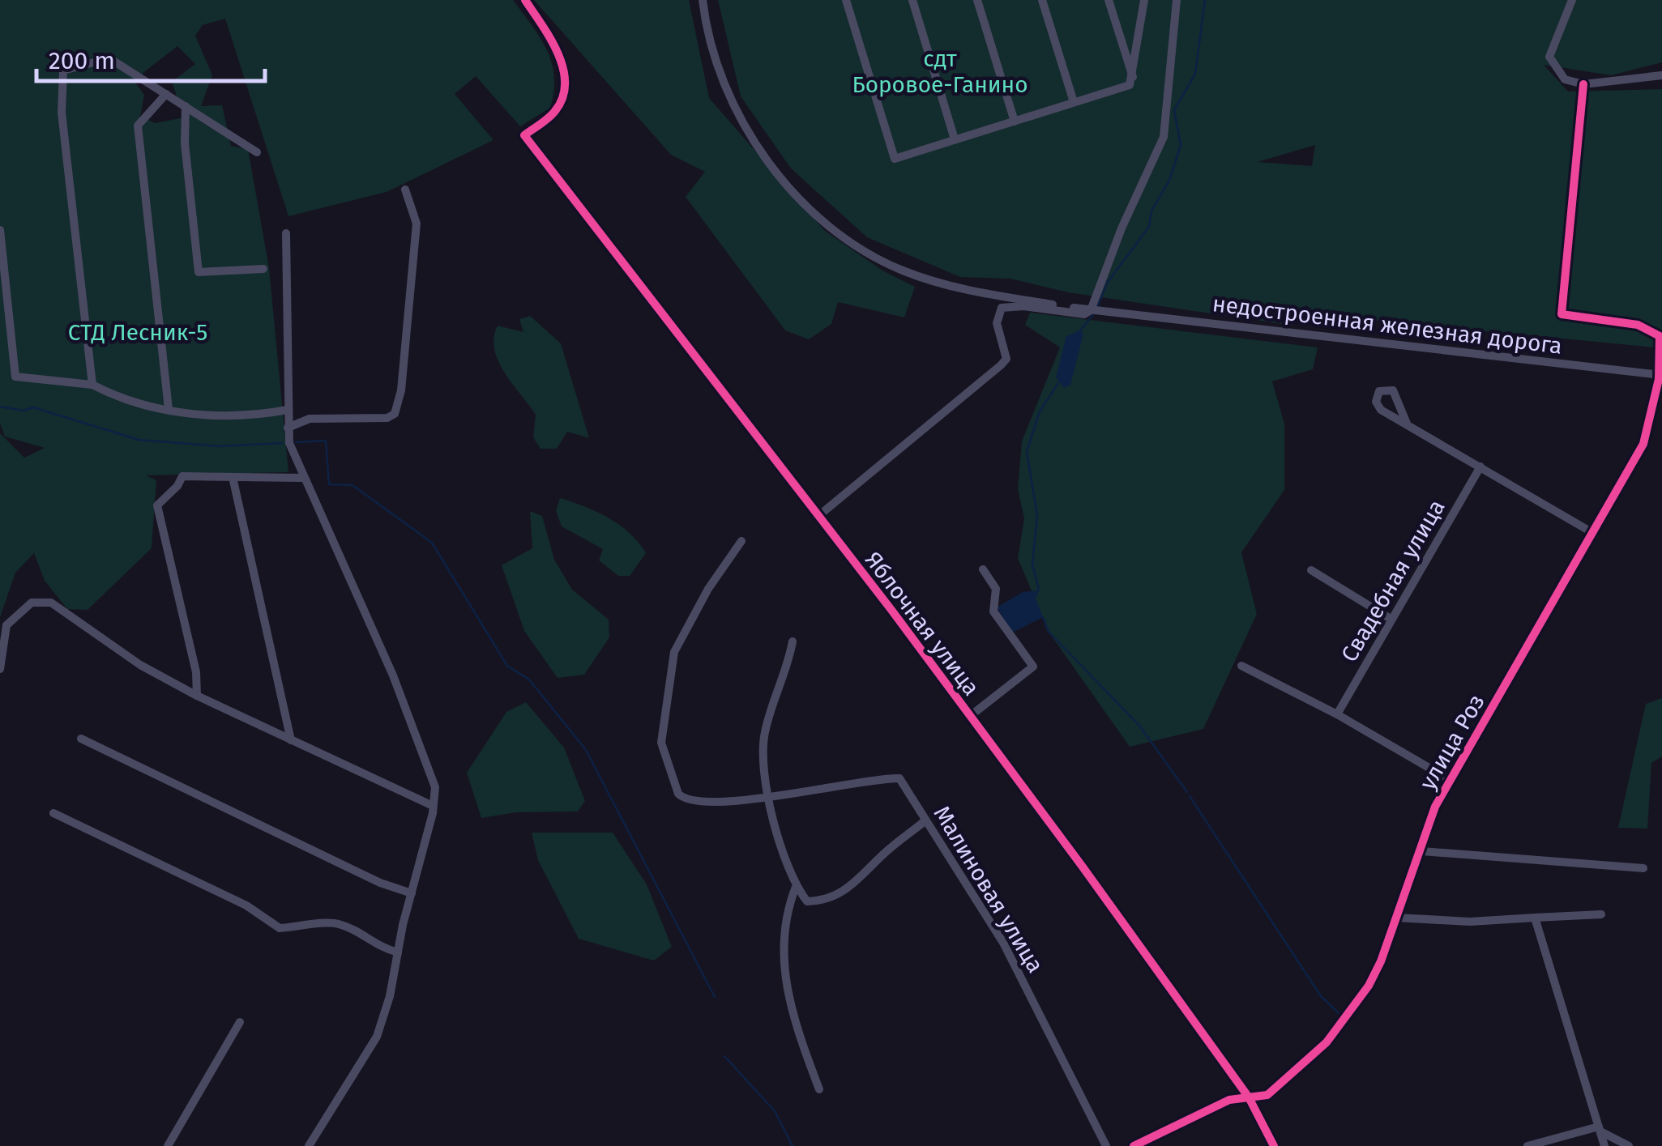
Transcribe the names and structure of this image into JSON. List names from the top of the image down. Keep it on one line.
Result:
{"streets":{"street":["недостроенная железная дорога","Свадебная улица","Яблочная улица","улица Роз","Малиновая улица"]},"crossings":[["недостроенная железная дорога","улица Роз"],["Яблочная улица","улица Роз"]],"parks":["сдт Боровое-Ганино","СТД Лесник-5"],"scale_bar":"200 m"}
